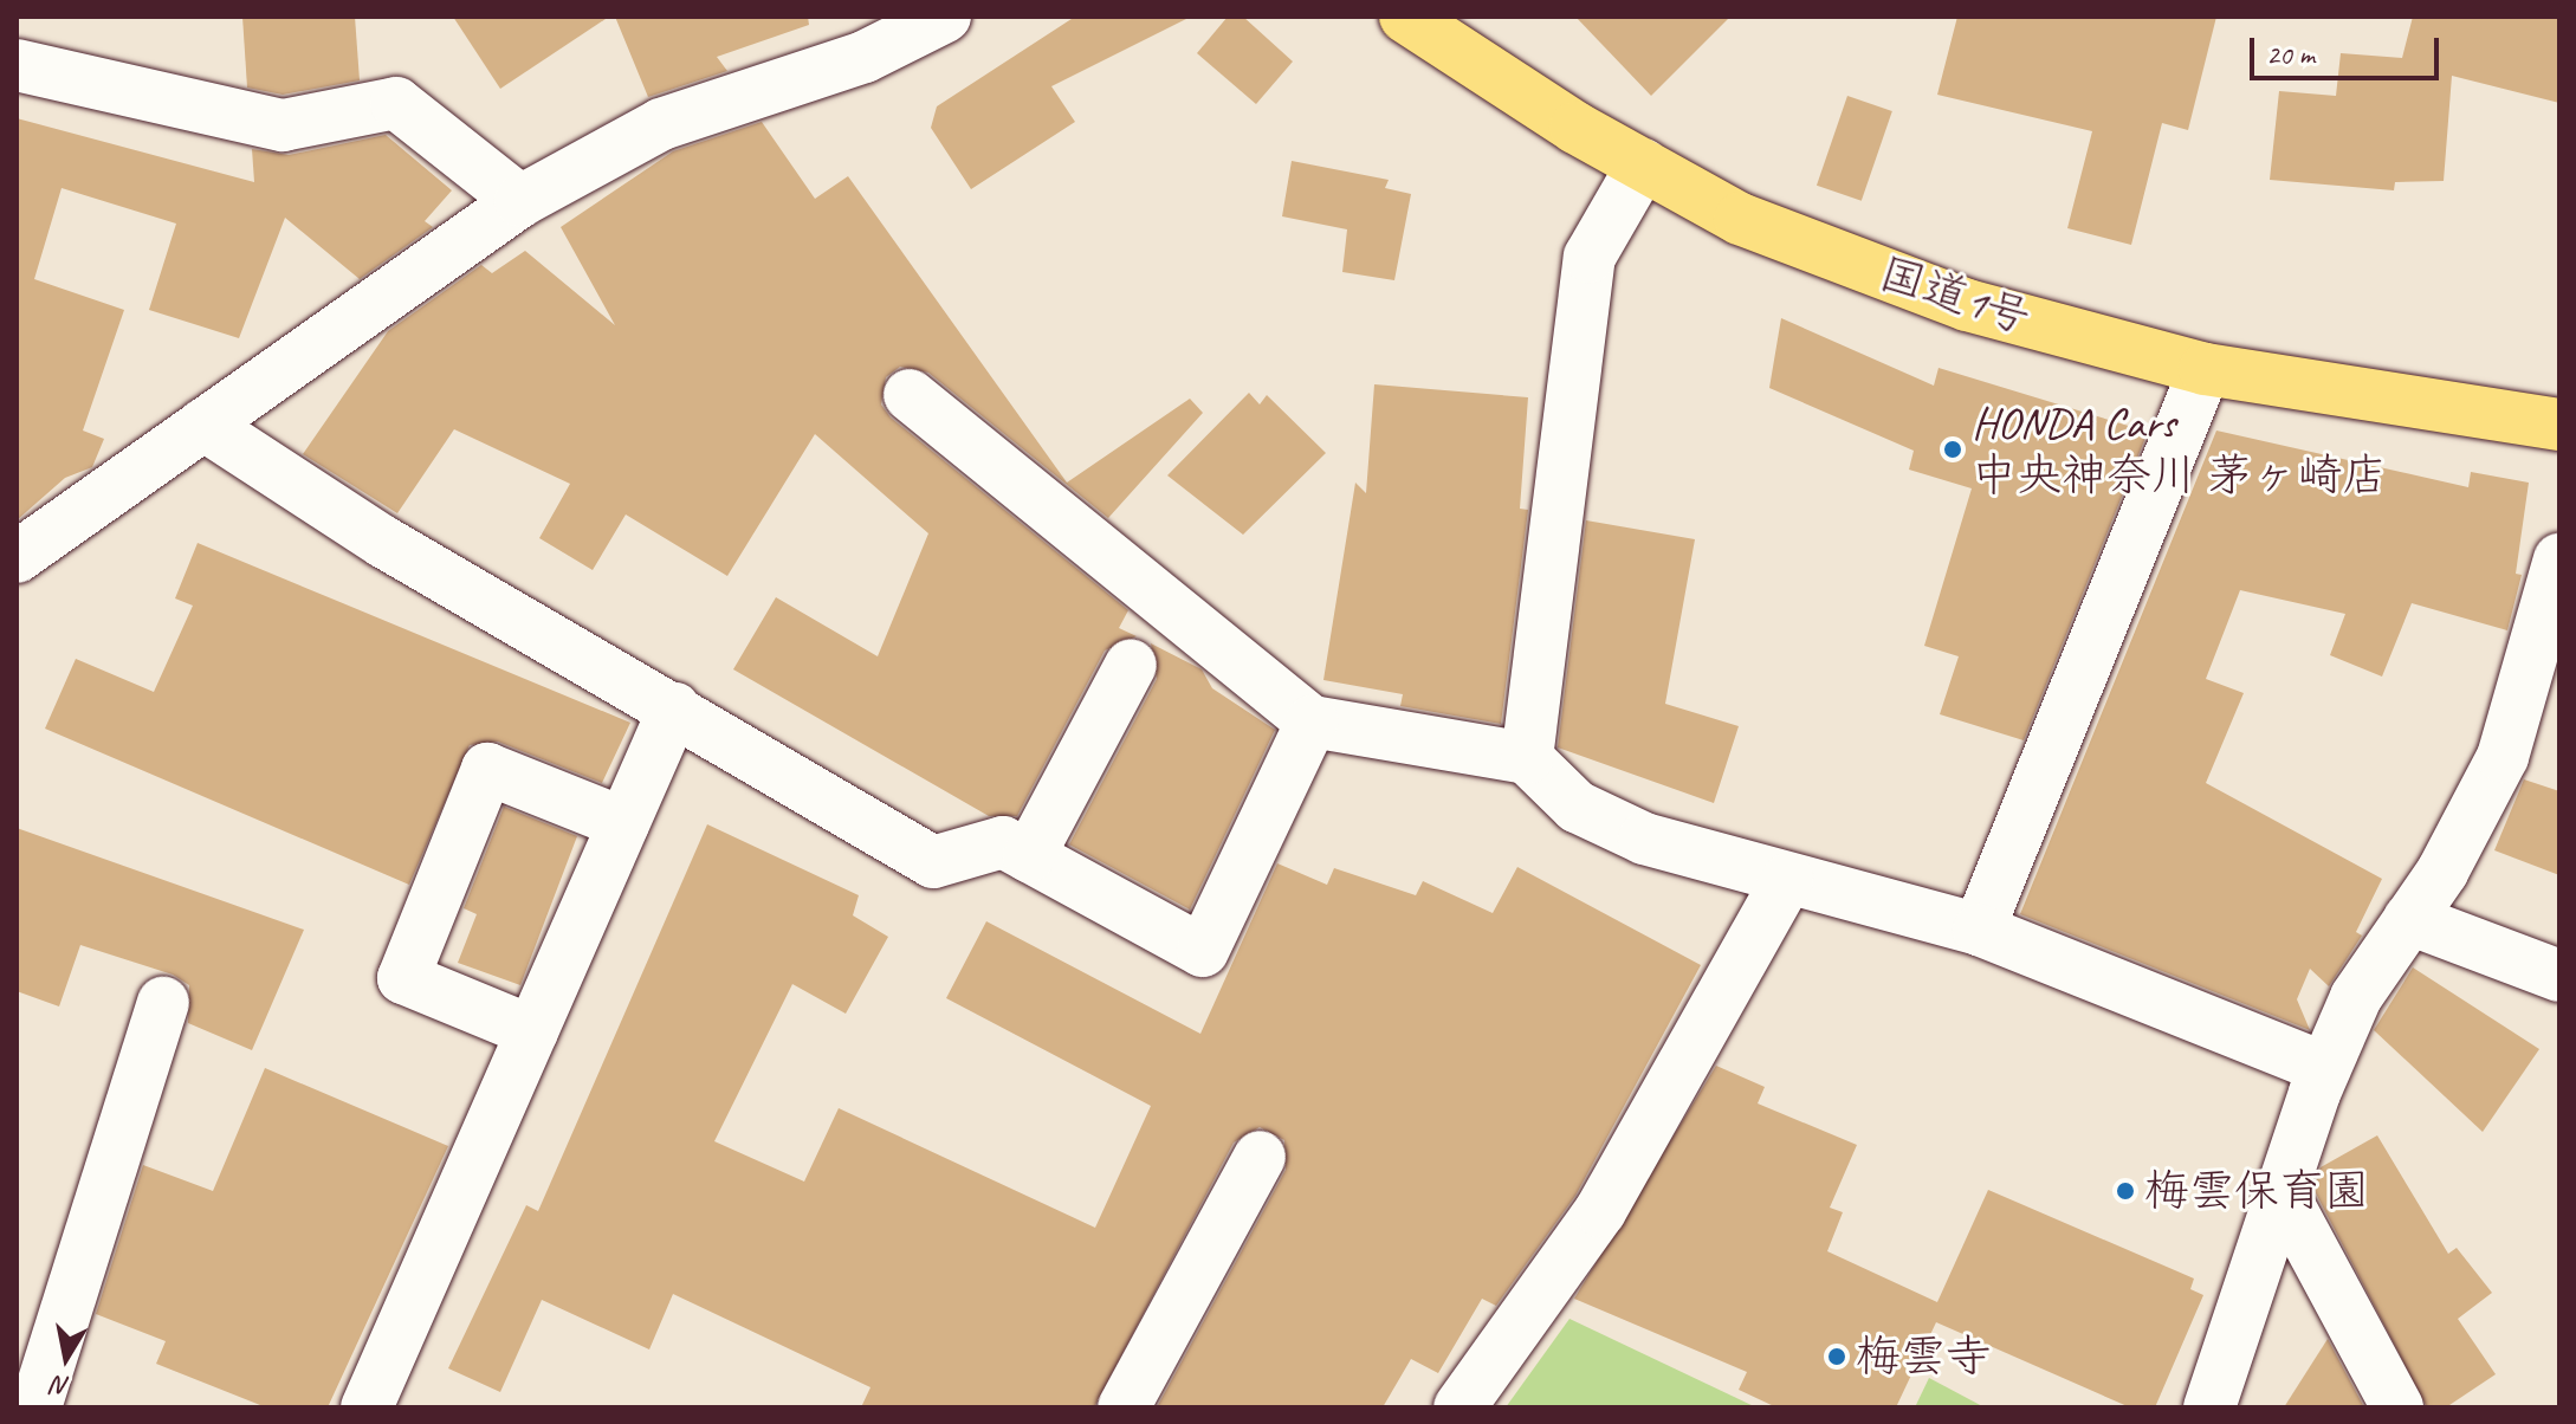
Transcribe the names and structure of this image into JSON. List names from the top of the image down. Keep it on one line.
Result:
{"streets":{"highway":["国道1号"]},"places":["HONDA Cars 中央神奈川 茅ヶ崎店","梅雲保育園","梅雲寺"],"scale_bar":"20 m","north":"bottom"}
